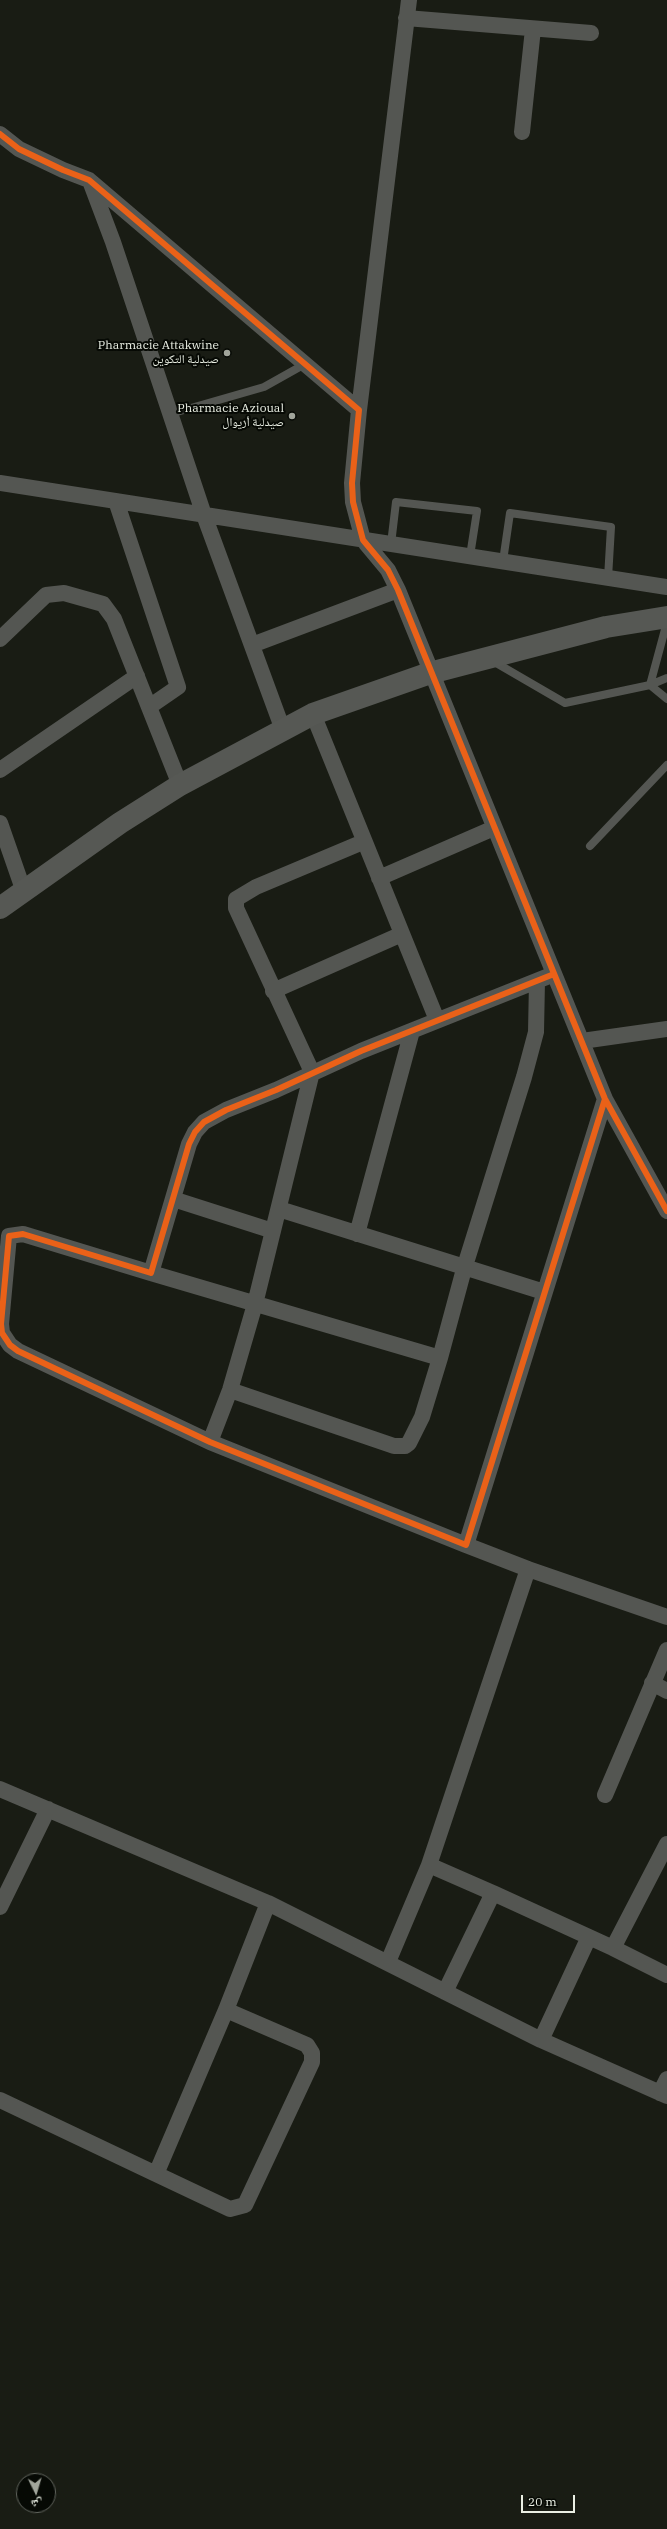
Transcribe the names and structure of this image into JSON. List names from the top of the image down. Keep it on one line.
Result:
{"places":["Pharmacie Attakwine صيدلية التكوين","Pharmacie Azioual صيدلية أزيوال"],"scale_bar":"20 m","north":"bottom"}
